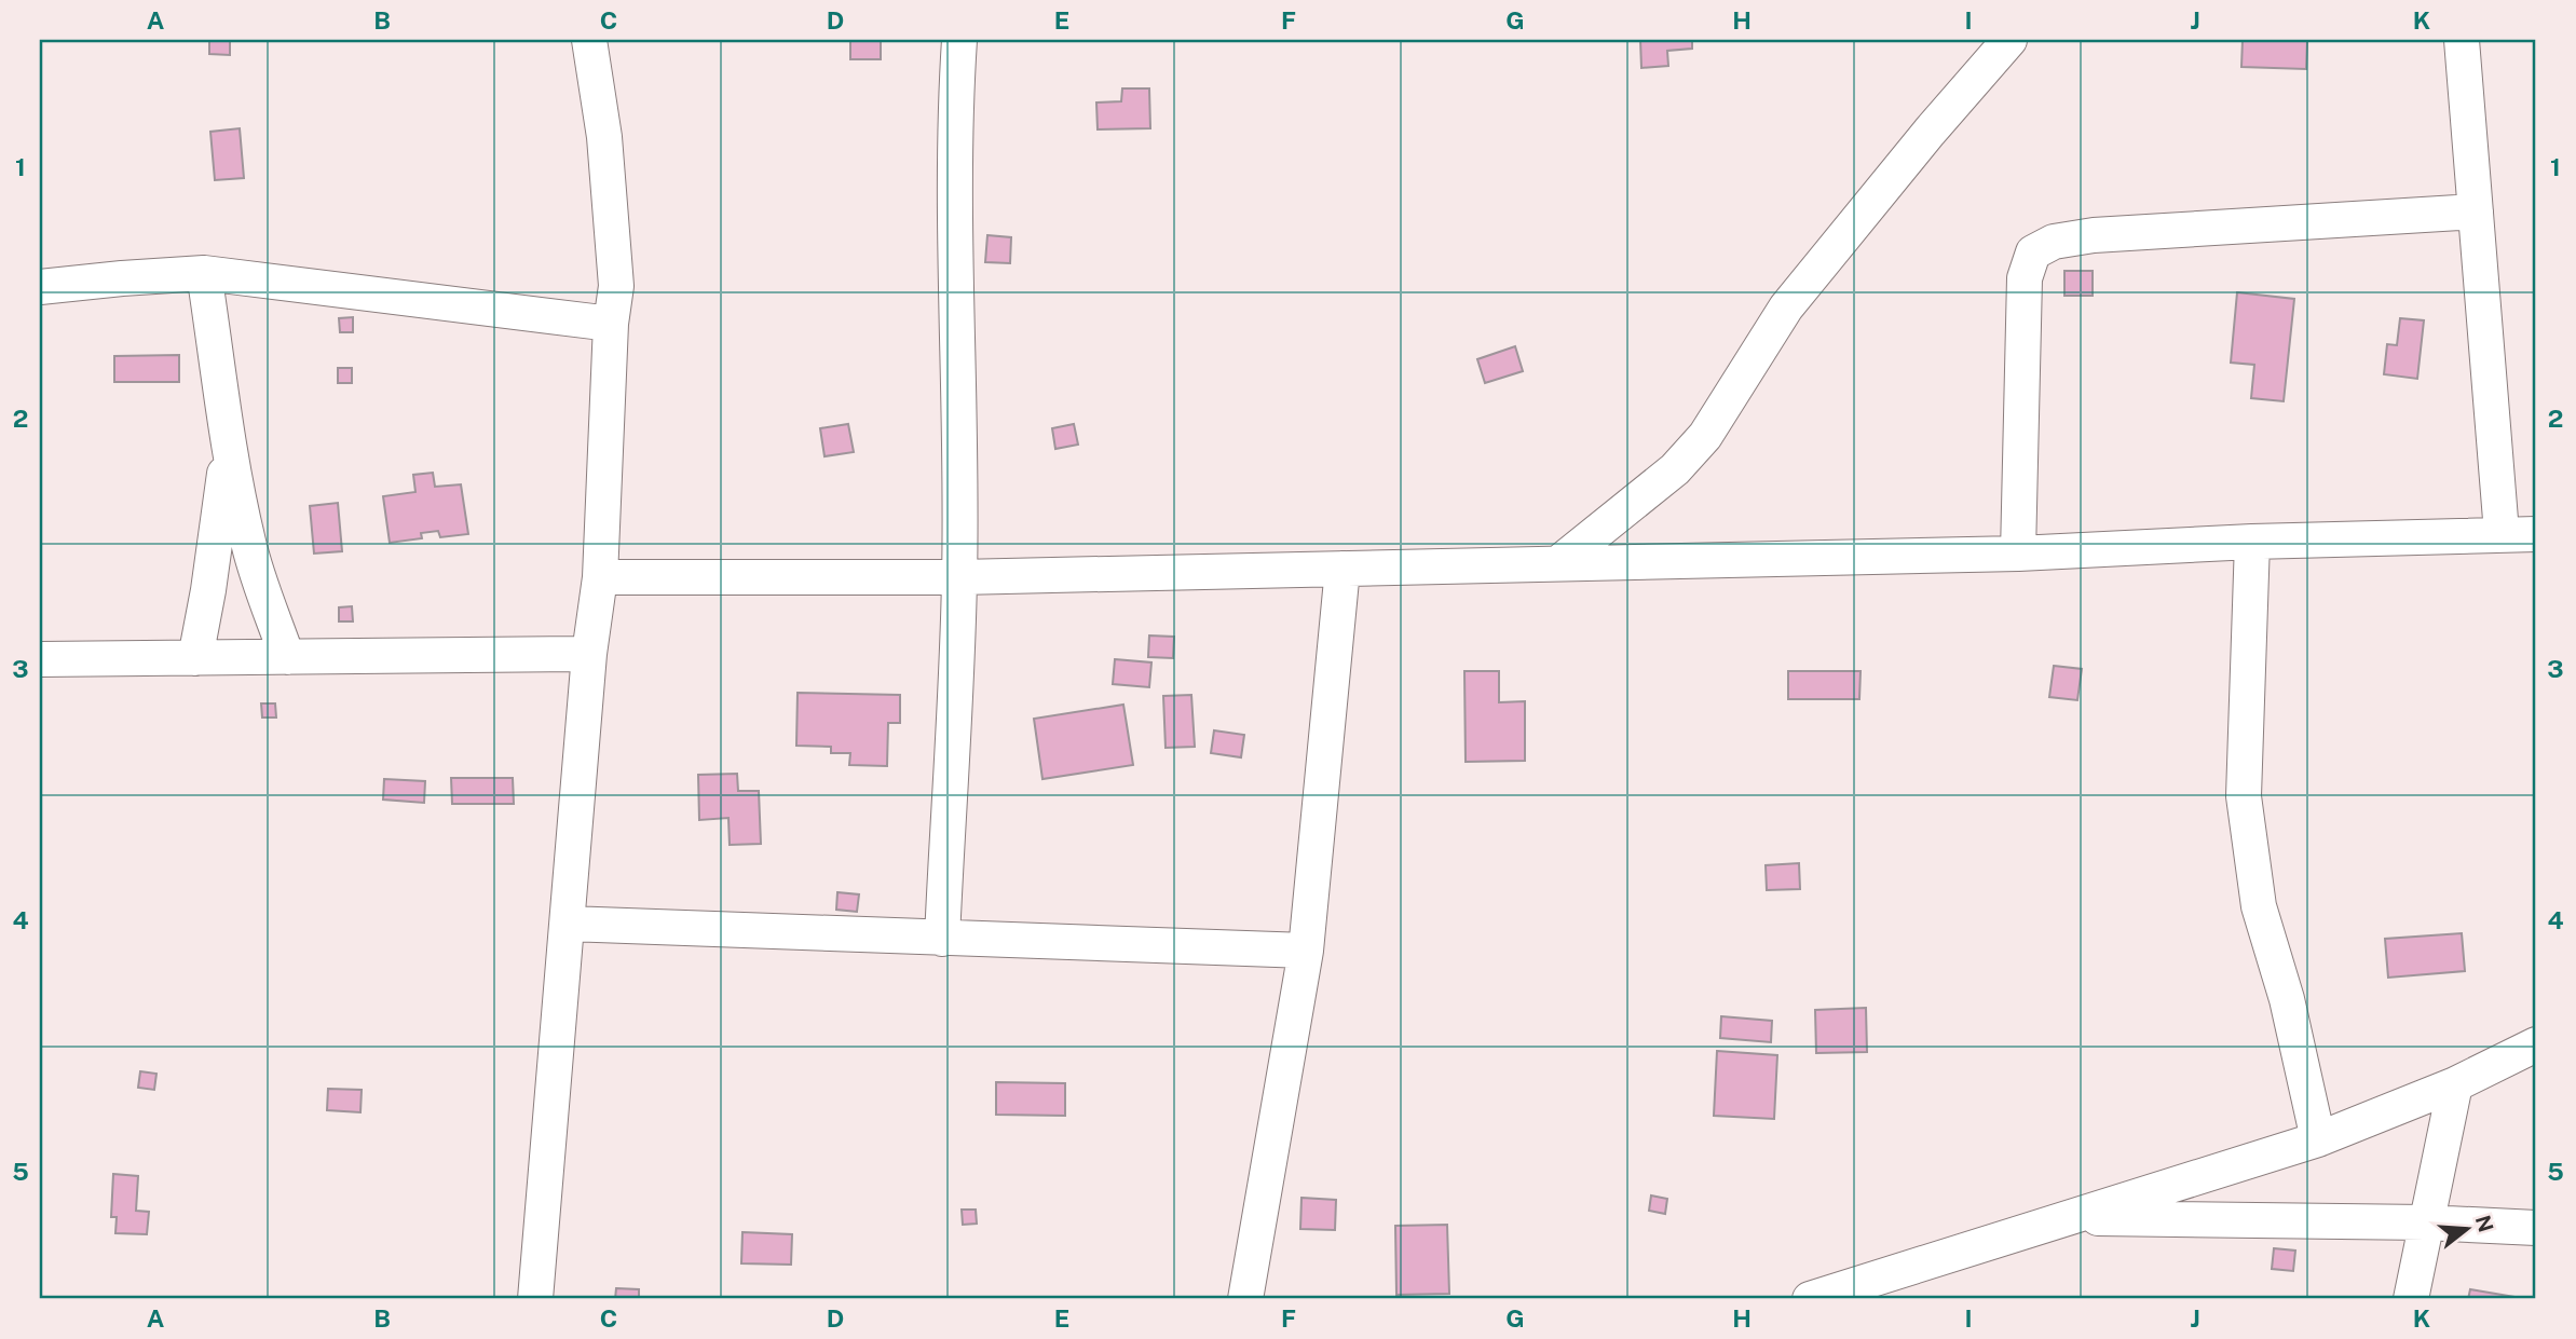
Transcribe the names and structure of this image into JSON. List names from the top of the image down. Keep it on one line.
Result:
{"north":"right","grid":{"columns":["A","B","C","D","E","F","G","H","I","J","K"],"rows":["1","2","3","4","5"]}}
